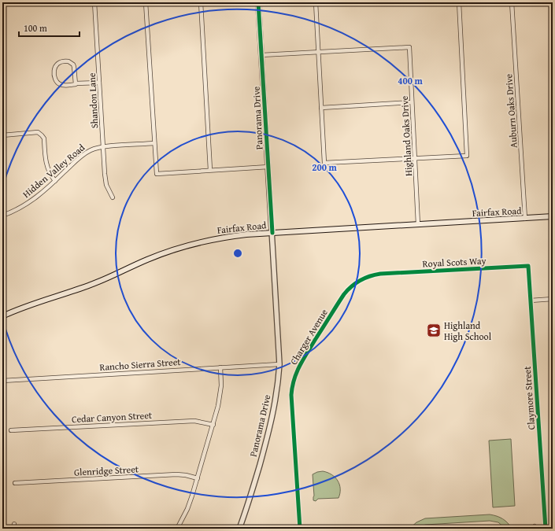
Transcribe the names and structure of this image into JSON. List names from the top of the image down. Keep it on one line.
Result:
{"streets":{"main road":["Fairfax Road"],"street":["Shandon Lane","Auburn Oaks Drive","Panorama Drive","Highland Oaks Drive","Hidden Valley Road","Royal Scots Way","Charger Avenue","Rancho Sierra Street","Claymore Street","Cedar Canyon Street","Glenridge Street"]},"crossings":[["Shandon Lane","Hidden Valley Road"],["Auburn Oaks Drive","Fairfax Road"],["Panorama Drive","Fairfax Road"],["Panorama Drive","Rancho Sierra Street"],["Highland Oaks Drive","Fairfax Road"],["Royal Scots Way","Charger Avenue"],["Royal Scots Way","Claymore Street"]],"places":{"school or university":["Highland High School"]},"scale_bar":"100 m","rings":["400 m","200 m"]}
